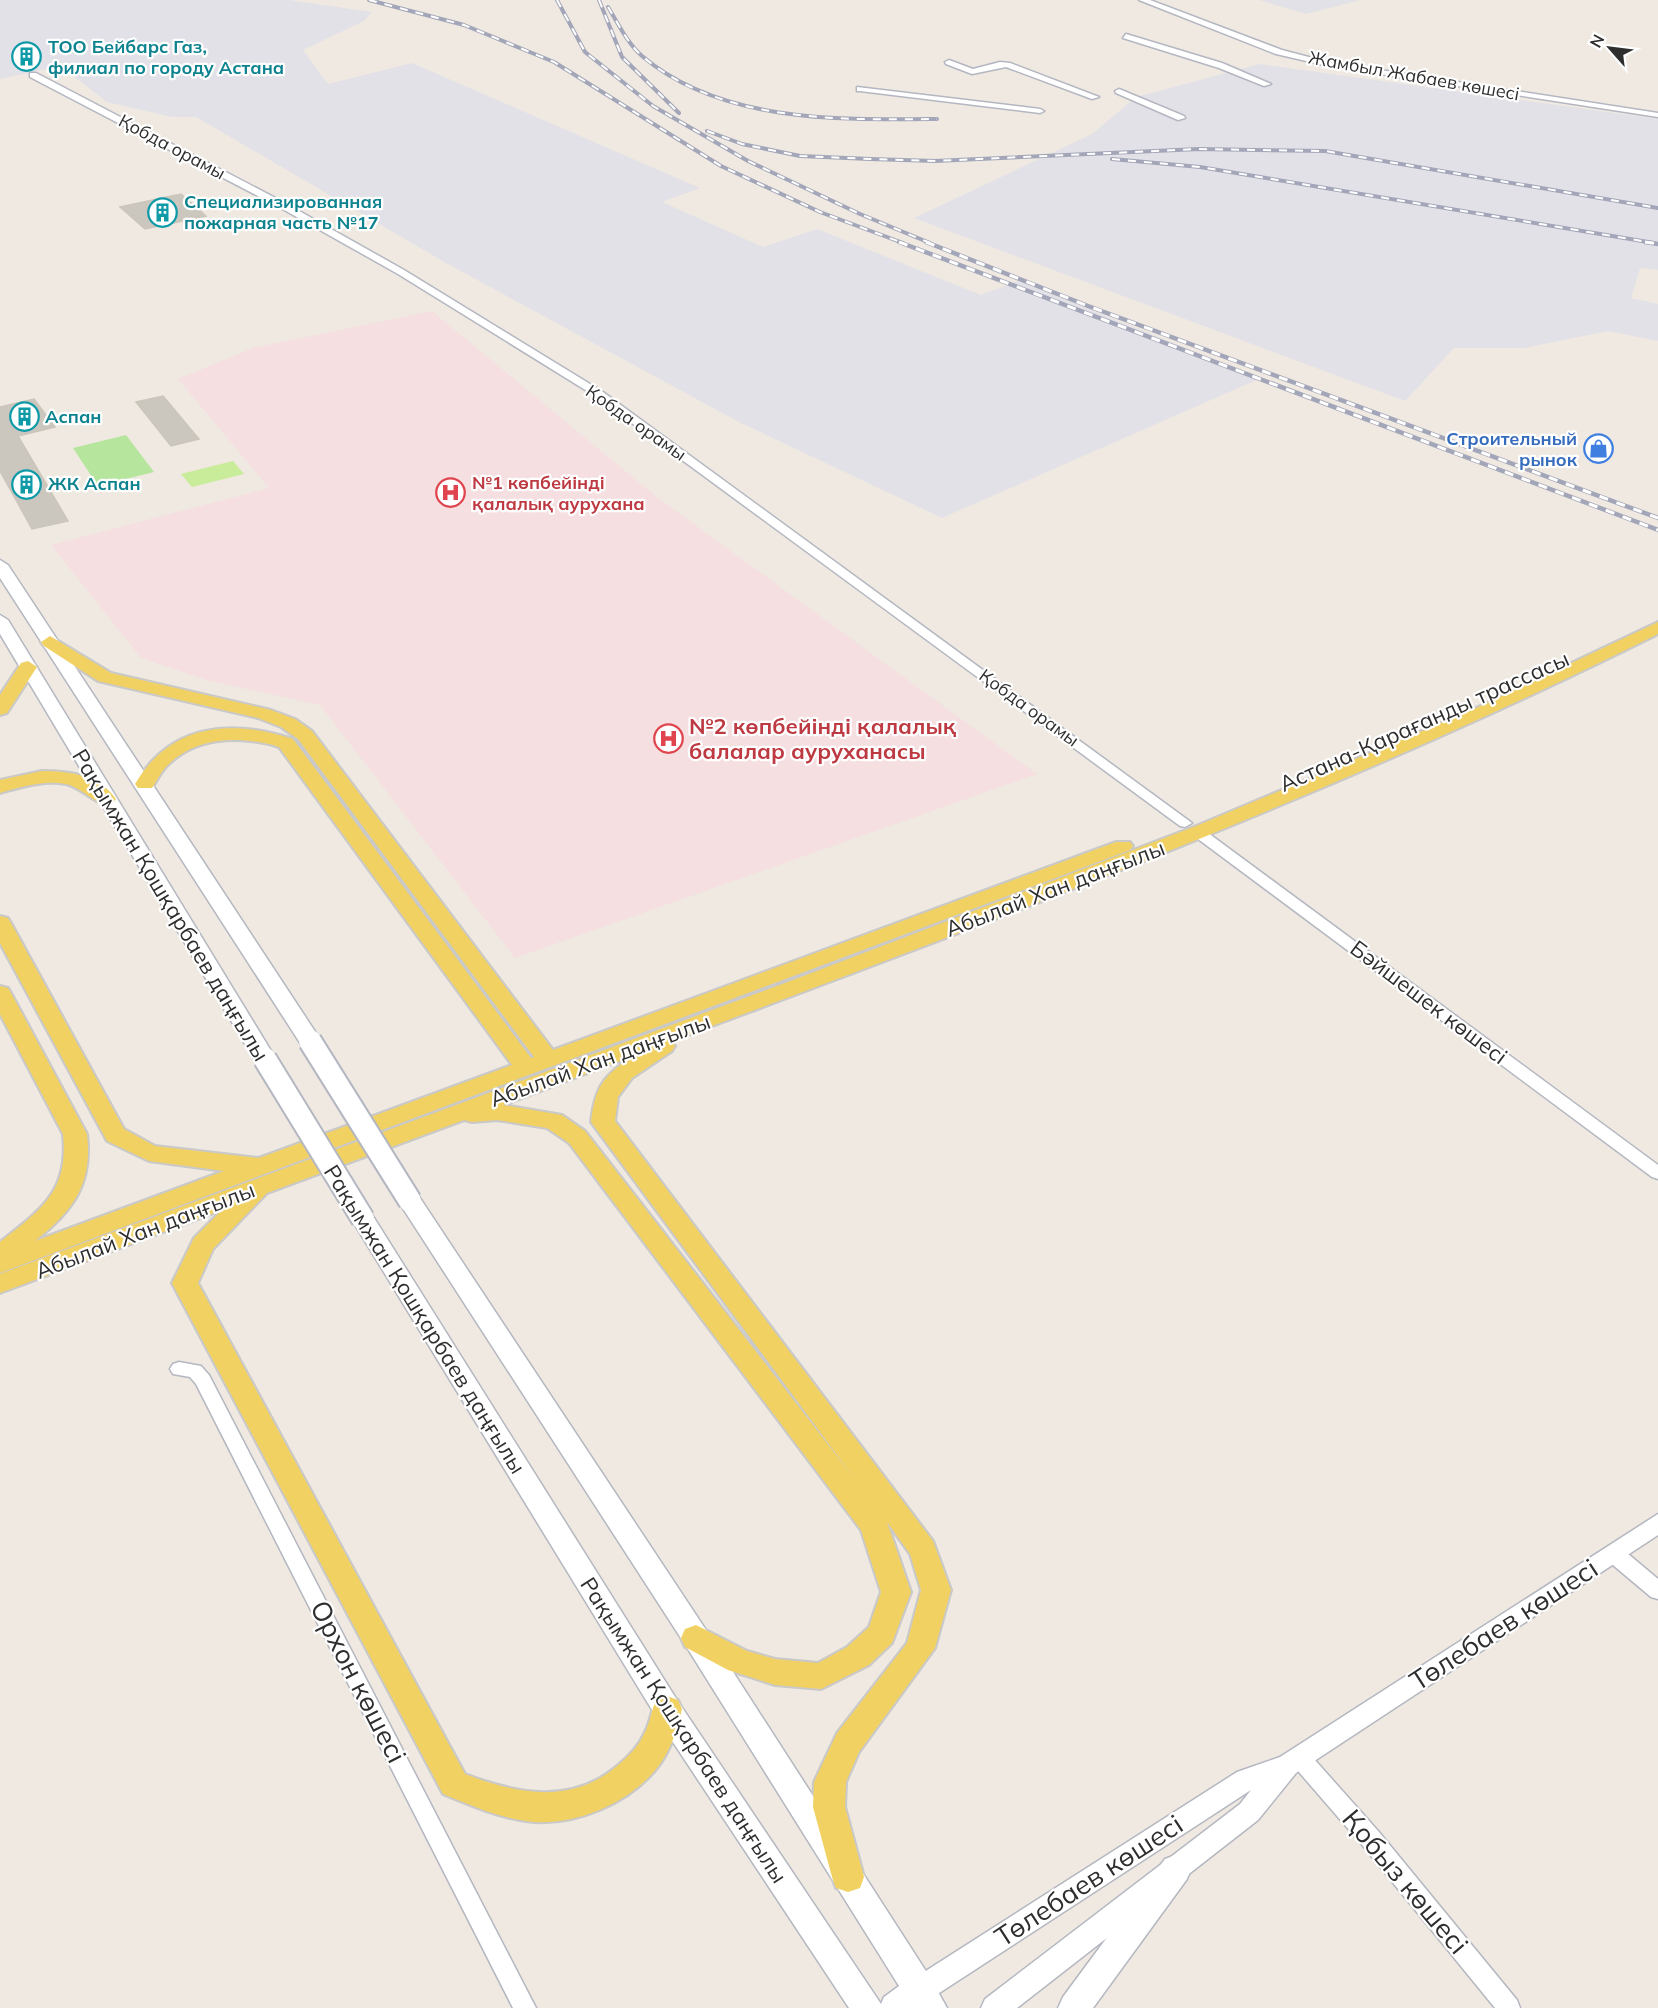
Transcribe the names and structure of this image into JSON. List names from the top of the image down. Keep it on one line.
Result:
{"streets":{"main road":["Астана-Қарағанды трассасы","Абылай Хан даңғылы","Рақымжан Қошқарбаев даңғылы"],"street":["Жамбыл Жабаев көшесі","Қобда орамы","Бәйшешек көшесі","Төлебаев көшесі","Орхон көшесі","Қобыз көшесі"]},"crossings":[["Қобда орамы","Астана-Қарағанды трассасы"],["Қобда орамы","Абылай Хан даңғылы"],["Қобда орамы","Бәйшешек көшесі"],["Астана-Қарағанды трассасы","Абылай Хан даңғылы"],["Астана-Қарағанды трассасы","Бәйшешек көшесі"],["Абылай Хан даңғылы","Бәйшешек көшесі"],["Рақымжан Қошқарбаев даңғылы","Төлебаев көшесі"],["Төлебаев көшесі","Қобыз көшесі"]],"places":{"building":["ТОО Бейбарс Газ, филиал по городу Астана","Специализированная пожарная часть №17","Аспан","ЖК Аспан"],"shop":["Строительный рынок"],"hospital":["№1 көпбейінді қалалық аурухана","№2 көпбейінді қалалық балалар ауруханасы"]},"north":"top left"}
